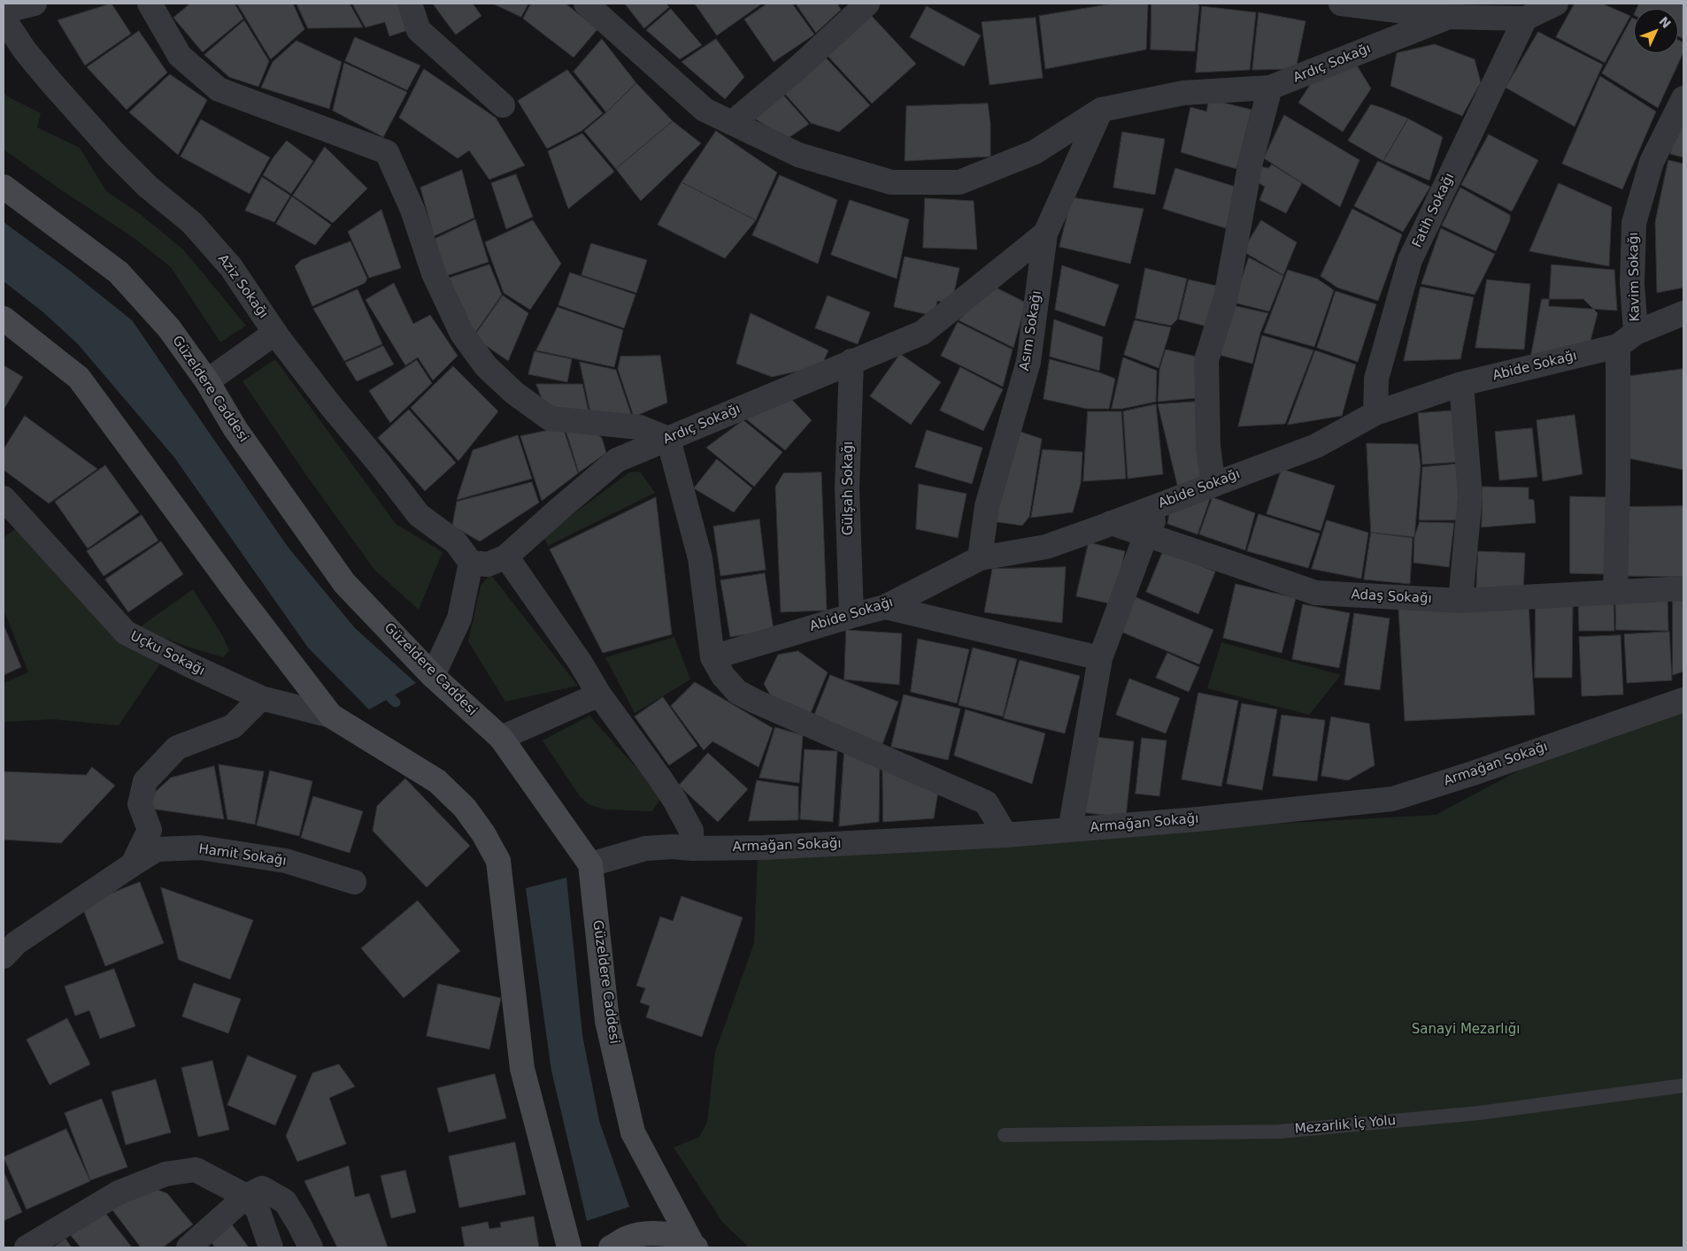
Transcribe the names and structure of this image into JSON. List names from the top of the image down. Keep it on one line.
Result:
{"streets":{"main road":["Güzeldere Caddesi"],"street":["Ardıç Sokağı","Fatih Sokağı","Kavim Sokağı","Aziz Sokağı","Asım Sokağı","Abide Sokağı","Gülşah Sokağı","Adaş Sokağı","Uçku Sokağı","Armağan Sokağı","Hamit Sokağı"],"lane":["Mezarlık İç Yolu"]},"crossings":[["Ardıç Sokağı","Fatih Sokağı"],["Ardıç Sokağı","Aziz Sokağı"],["Ardıç Sokağı","Asım Sokağı"],["Ardıç Sokağı","Gülşah Sokağı"],["Fatih Sokağı","Abide Sokağı"],["Kavim Sokağı","Abide Sokağı"],["Kavim Sokağı","Adaş Sokağı"],["Asım Sokağı","Abide Sokağı"],["Abide Sokağı","Gülşah Sokağı"],["Abide Sokağı","Adaş Sokağı"],["Güzeldere Caddesi","Armağan Sokağı"]],"parks":["Sanayi Mezarlığı"],"north":"top right"}
